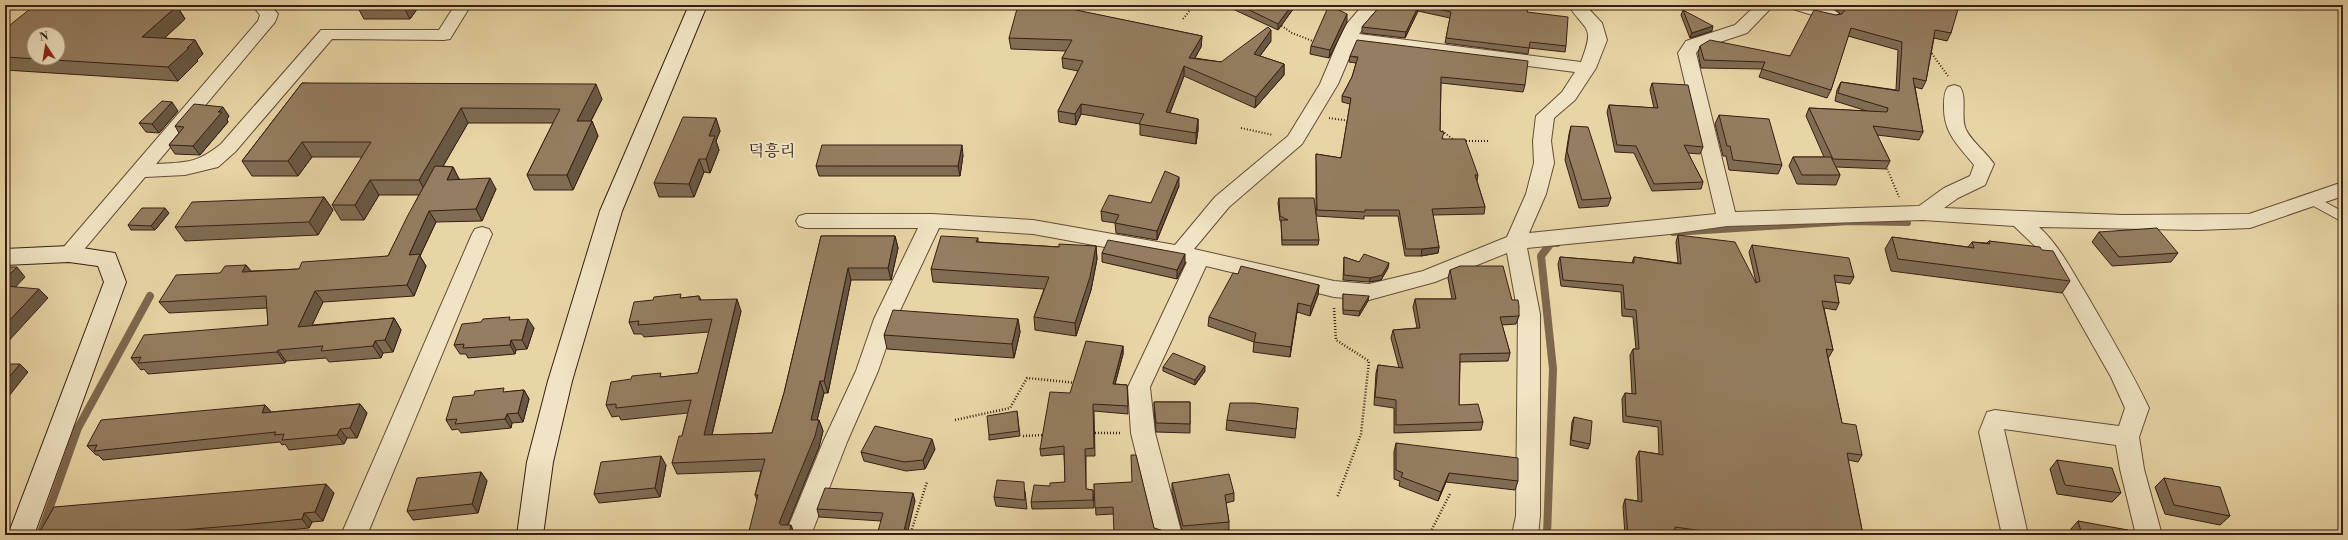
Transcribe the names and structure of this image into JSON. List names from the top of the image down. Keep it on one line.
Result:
{"districts":["덕흥리"],"north":"top"}
